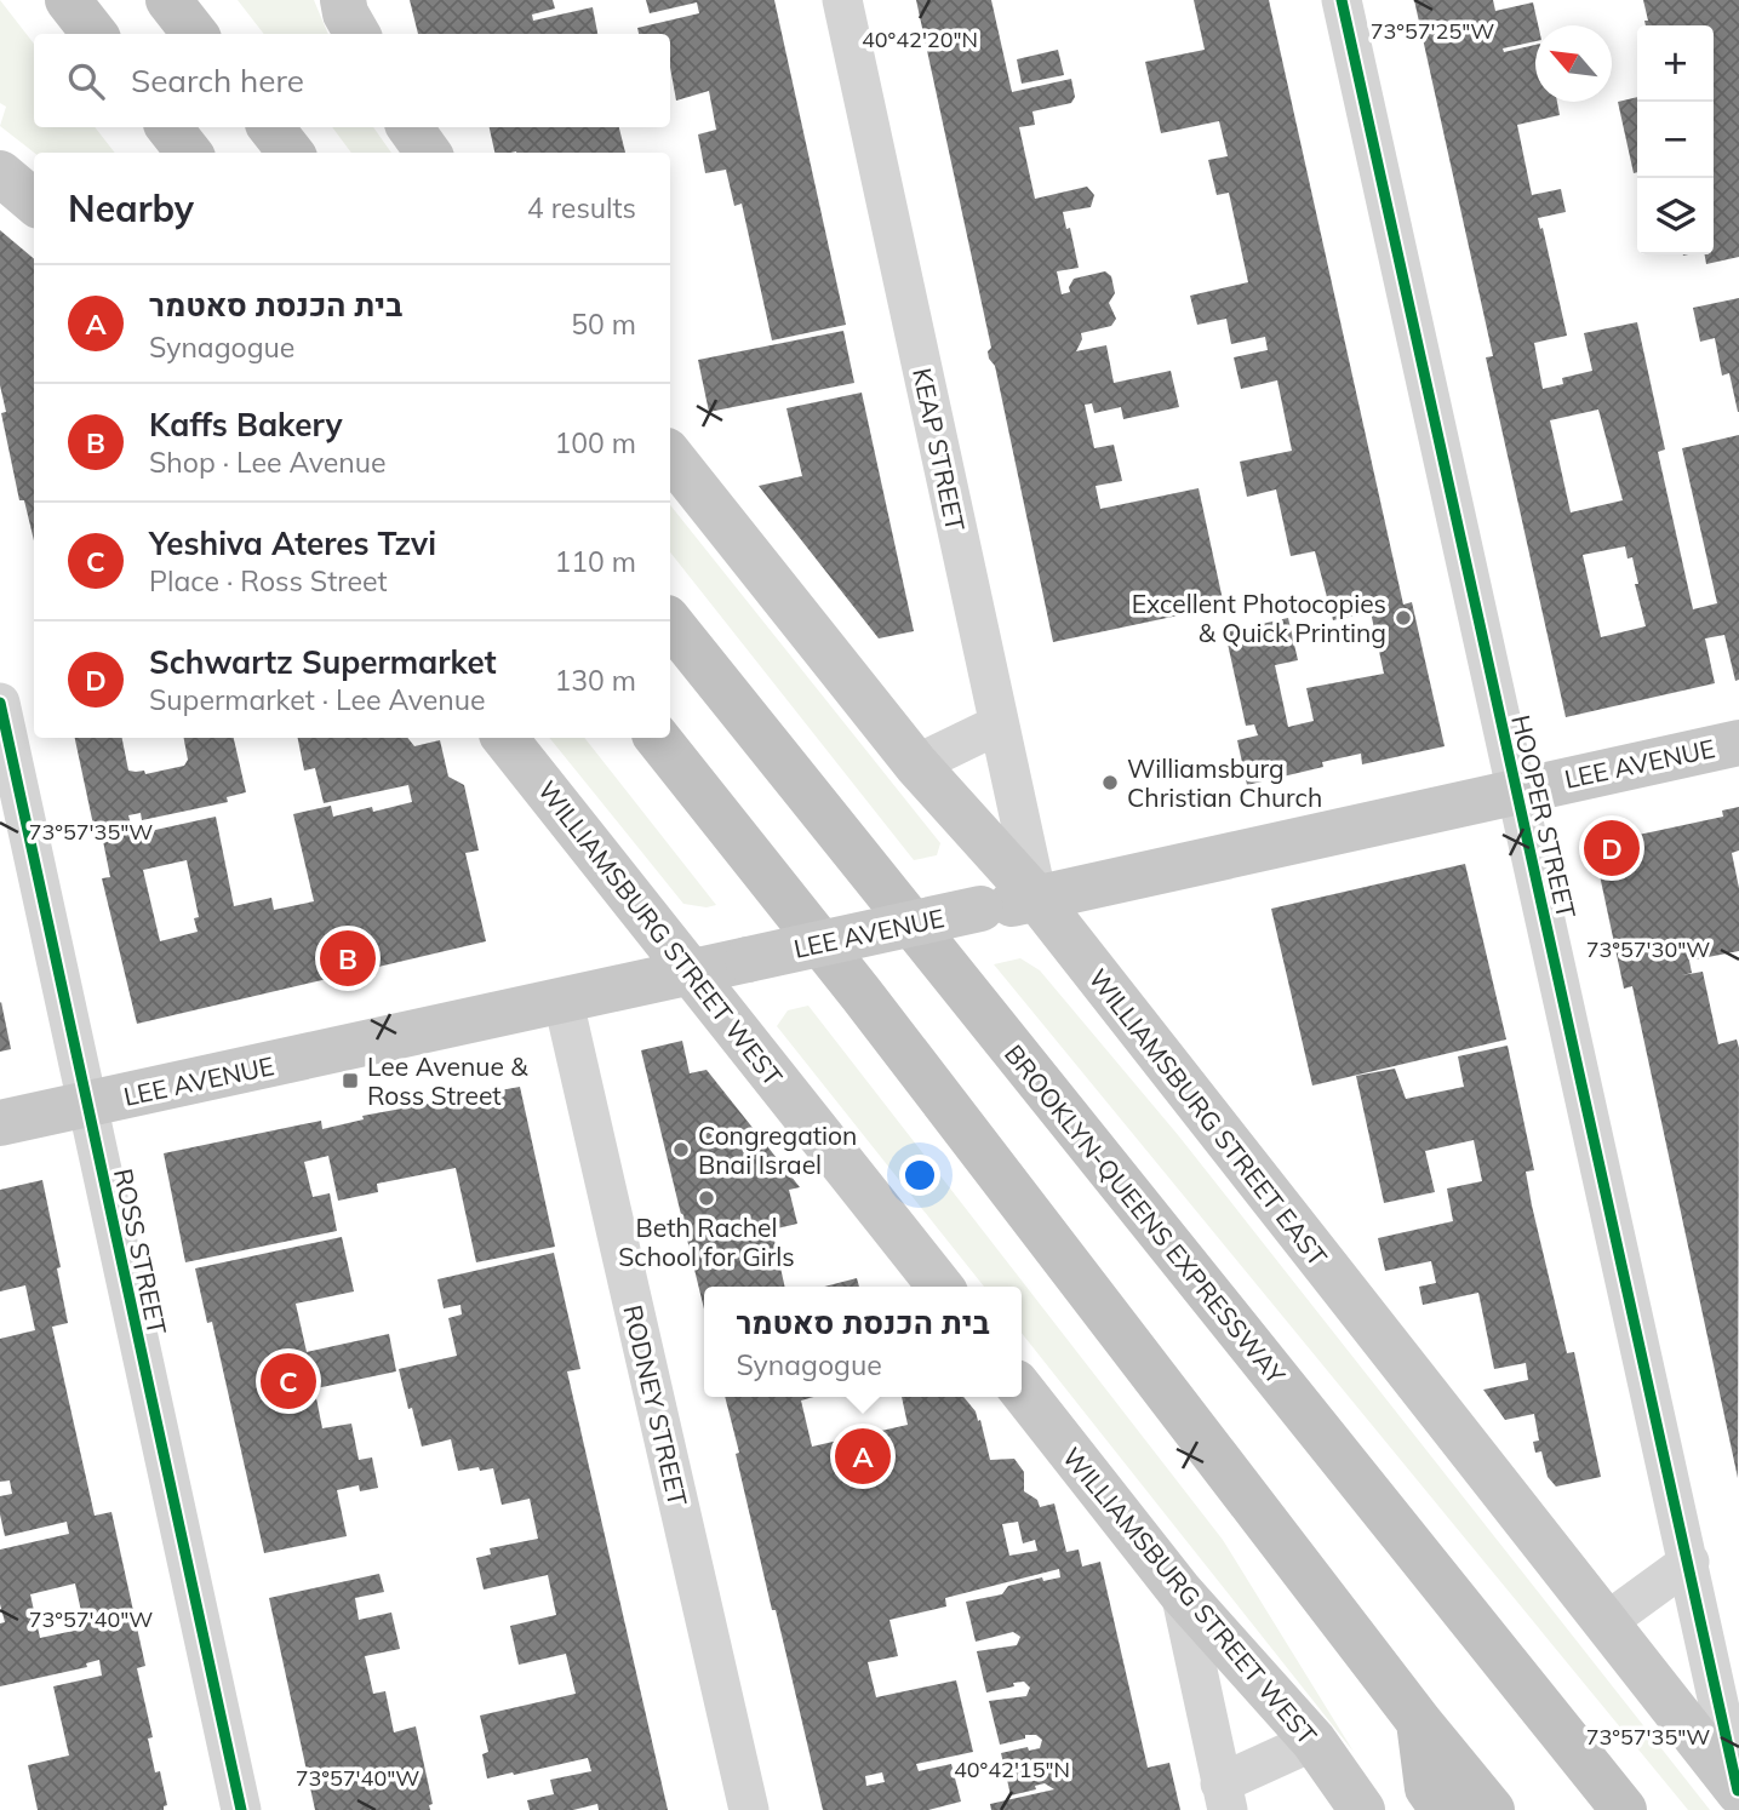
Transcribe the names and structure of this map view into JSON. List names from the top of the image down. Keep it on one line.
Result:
{"streets":{"highway":["BROOKLYN-QUEENS EXPRESSWAY"],"main road":["LEE AVENUE","WILLIAMSBURG STREET WEST","WILLIAMSBURG STREET EAST"],"street":["KEAP STREET","HOOPER STREET","ROSS STREET","RODNEY STREET"]},"crossings":[["KEAP STREET","LEE AVENUE"],["KEAP STREET","WILLIAMSBURG STREET EAST"],["LEE AVENUE","HOOPER STREET"],["LEE AVENUE","WILLIAMSBURG STREET WEST"],["LEE AVENUE","WILLIAMSBURG STREET EAST"],["LEE AVENUE","ROSS STREET"],["LEE AVENUE","RODNEY STREET"],["HOOPER STREET","WILLIAMSBURG STREET EAST"]],"places":{"other":["Excellent Photocopies & Quick Printing","Williamsburg Christian Church","Congregation Bnai Israel","Beth Rachel School for Girls"],"transit":["Lee Avenue & Ross Street"]},"north":"top left","page":{"map_buttons":["+","−"],"search":"Search here","heading":["Nearby","4 results"],"list":[{"mark":"A","name":"בית הכנסת סאטמר","note":"Synagogue","value":"50 m"},{"mark":"B","name":"Kaffs Bakery","note":"Shop · Lee Avenue","value":"100 m"},{"mark":"C","name":"Yeshiva Ateres Tzvi","note":"Place · Ross Street","value":"110 m"},{"mark":"D","name":"Schwartz Supermarket","note":"Supermarket · Lee Avenue","value":"130 m"}],"pins":["D","B","C","A"],"popup":["בית הכנסת סאטמר","Synagogue"]},"coordinates":["73°57'25\"W","40°42'20\"N","73°57'35\"W","73°57'30\"W","73°57'40\"W","40°42'15\"N"]}
